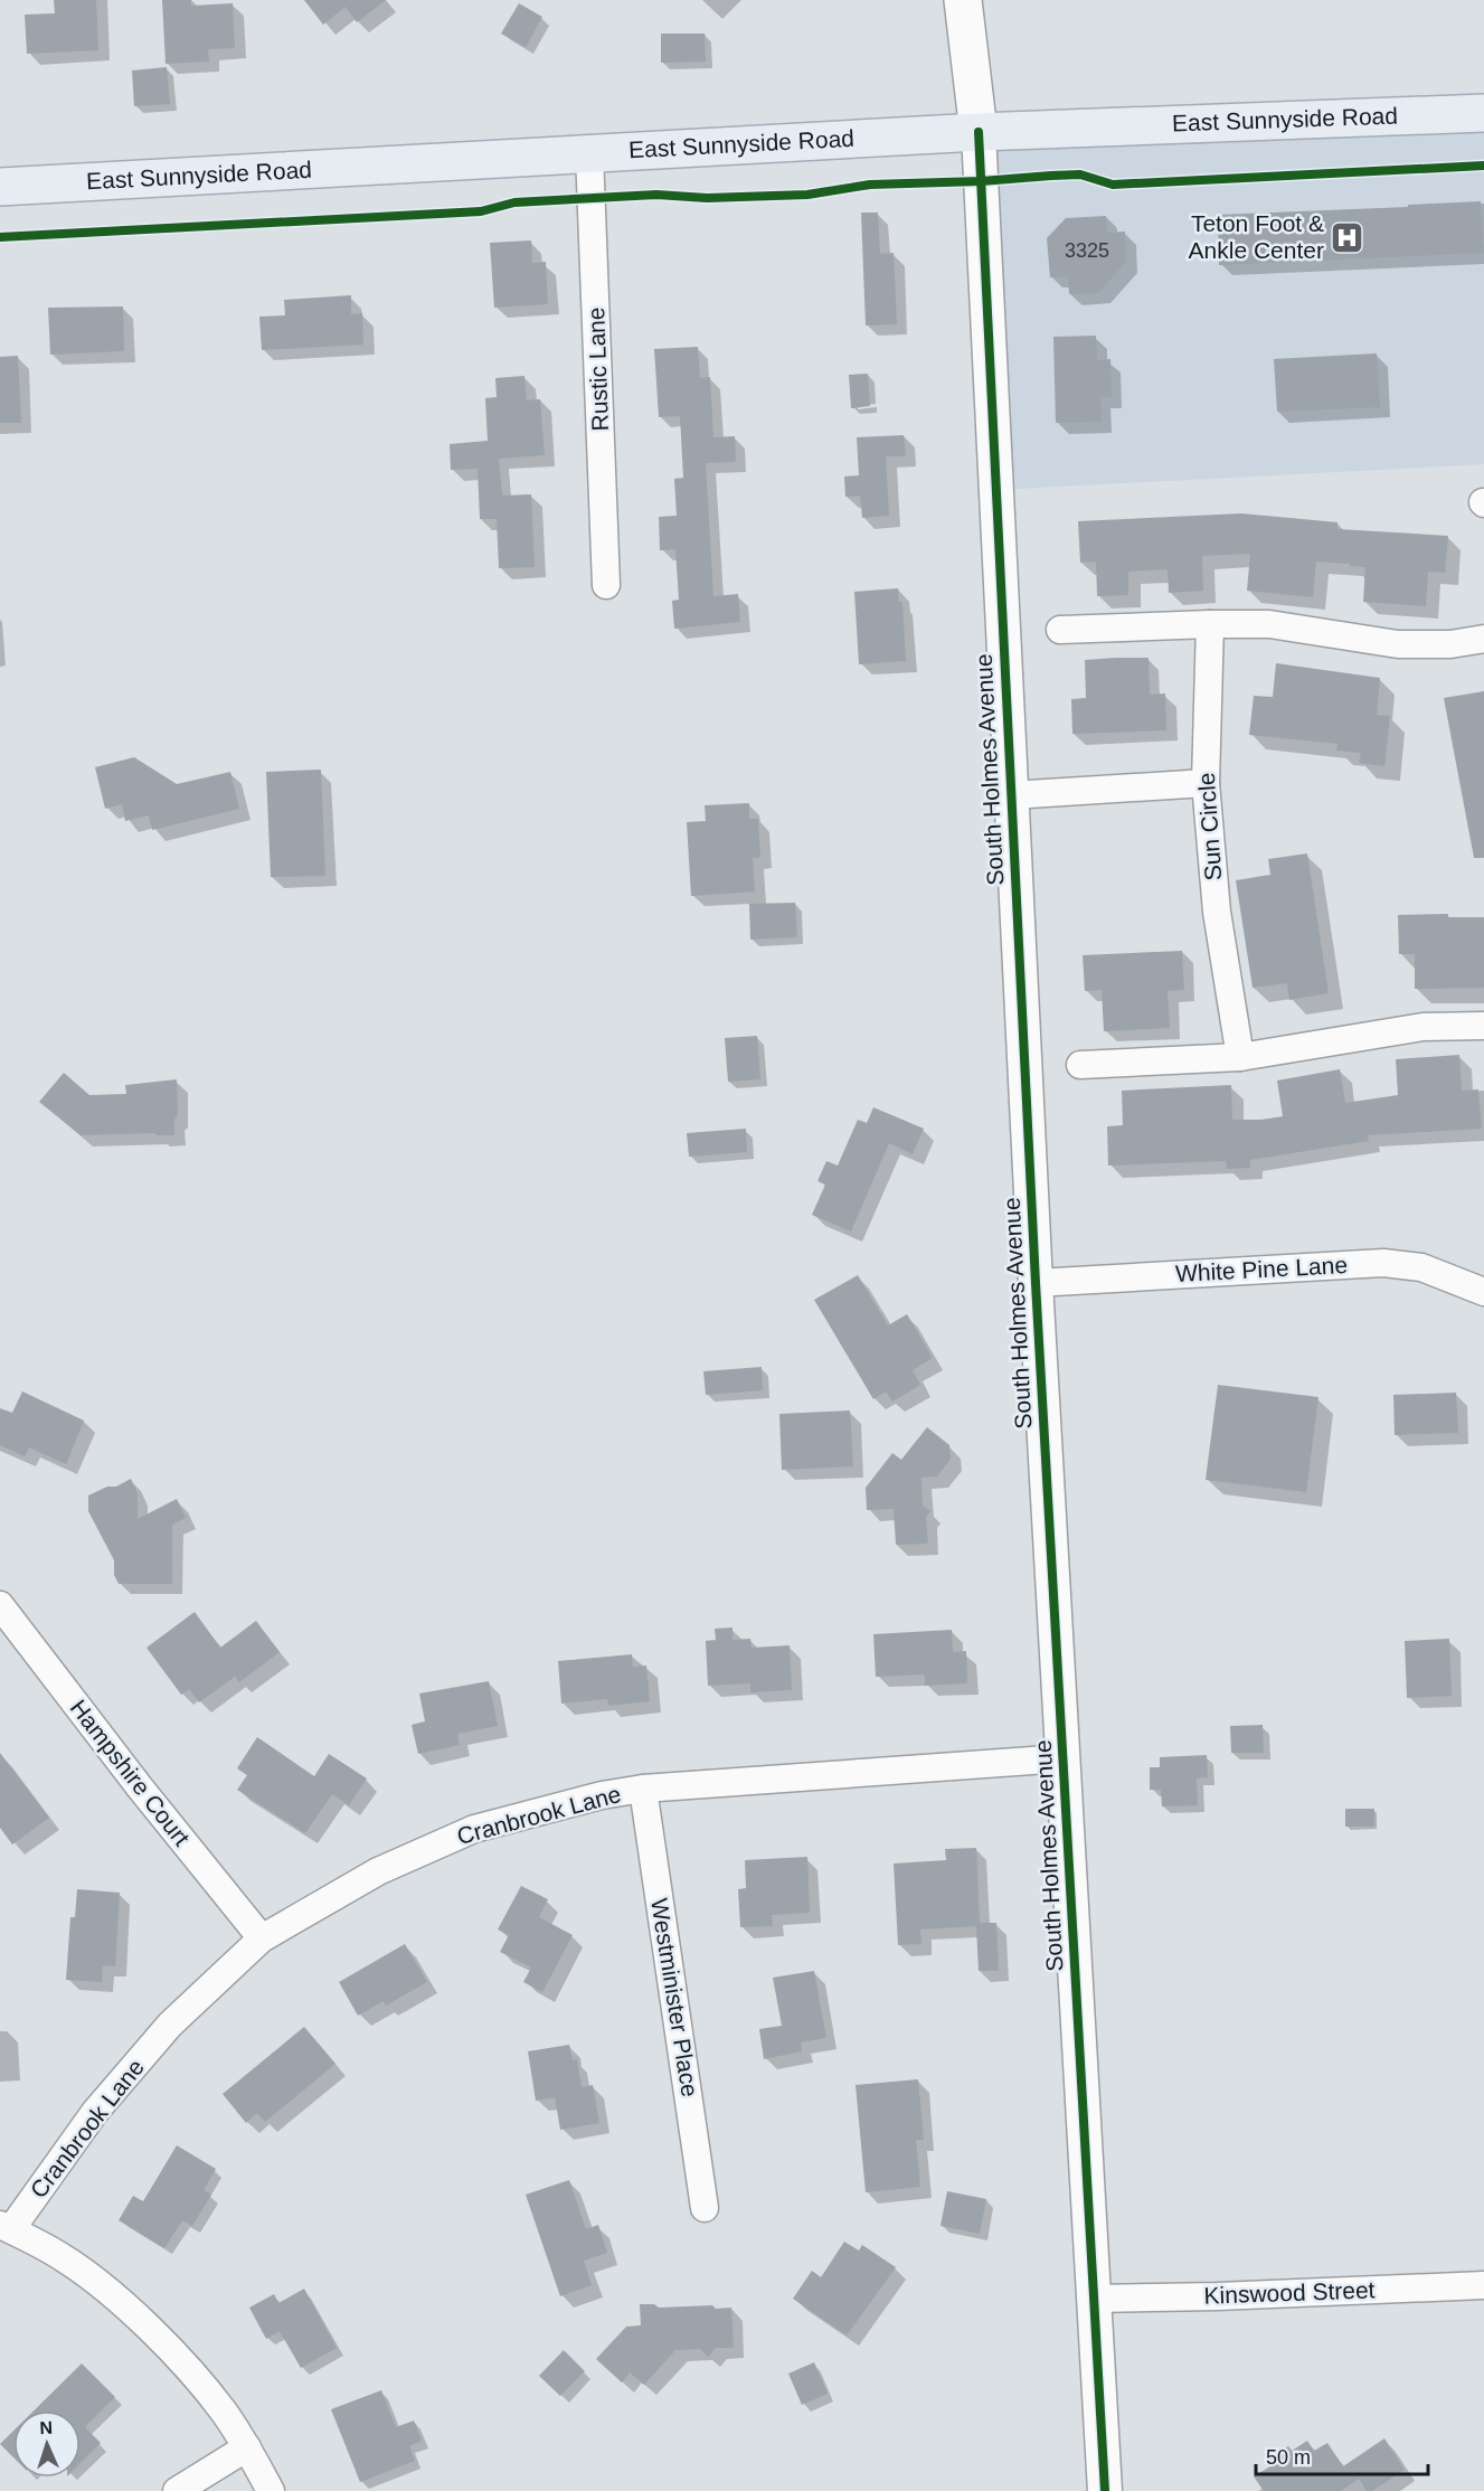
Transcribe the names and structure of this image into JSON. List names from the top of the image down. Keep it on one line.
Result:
{"streets":{"main road":["East Sunnyside Road","South Holmes Avenue"],"street":["Rustic Lane","Sun Circle","White Pine Lane","Hampshire Court","Cranbrook Lane","Westminister Place","Kinswood Street"]},"crossings":[["East Sunnyside Road","Rustic Lane"],["East Sunnyside Road","South Holmes Avenue"],["South Holmes Avenue","White Pine Lane"],["South Holmes Avenue","Cranbrook Lane"],["South Holmes Avenue","Kinswood Street"],["Hampshire Court","Cranbrook Lane"],["Cranbrook Lane","Westminister Place"]],"places":{"hospital":["Teton Foot & Ankle Center"]},"house_numbers":["3325"],"scale_bar":"50 m","north":"top"}
